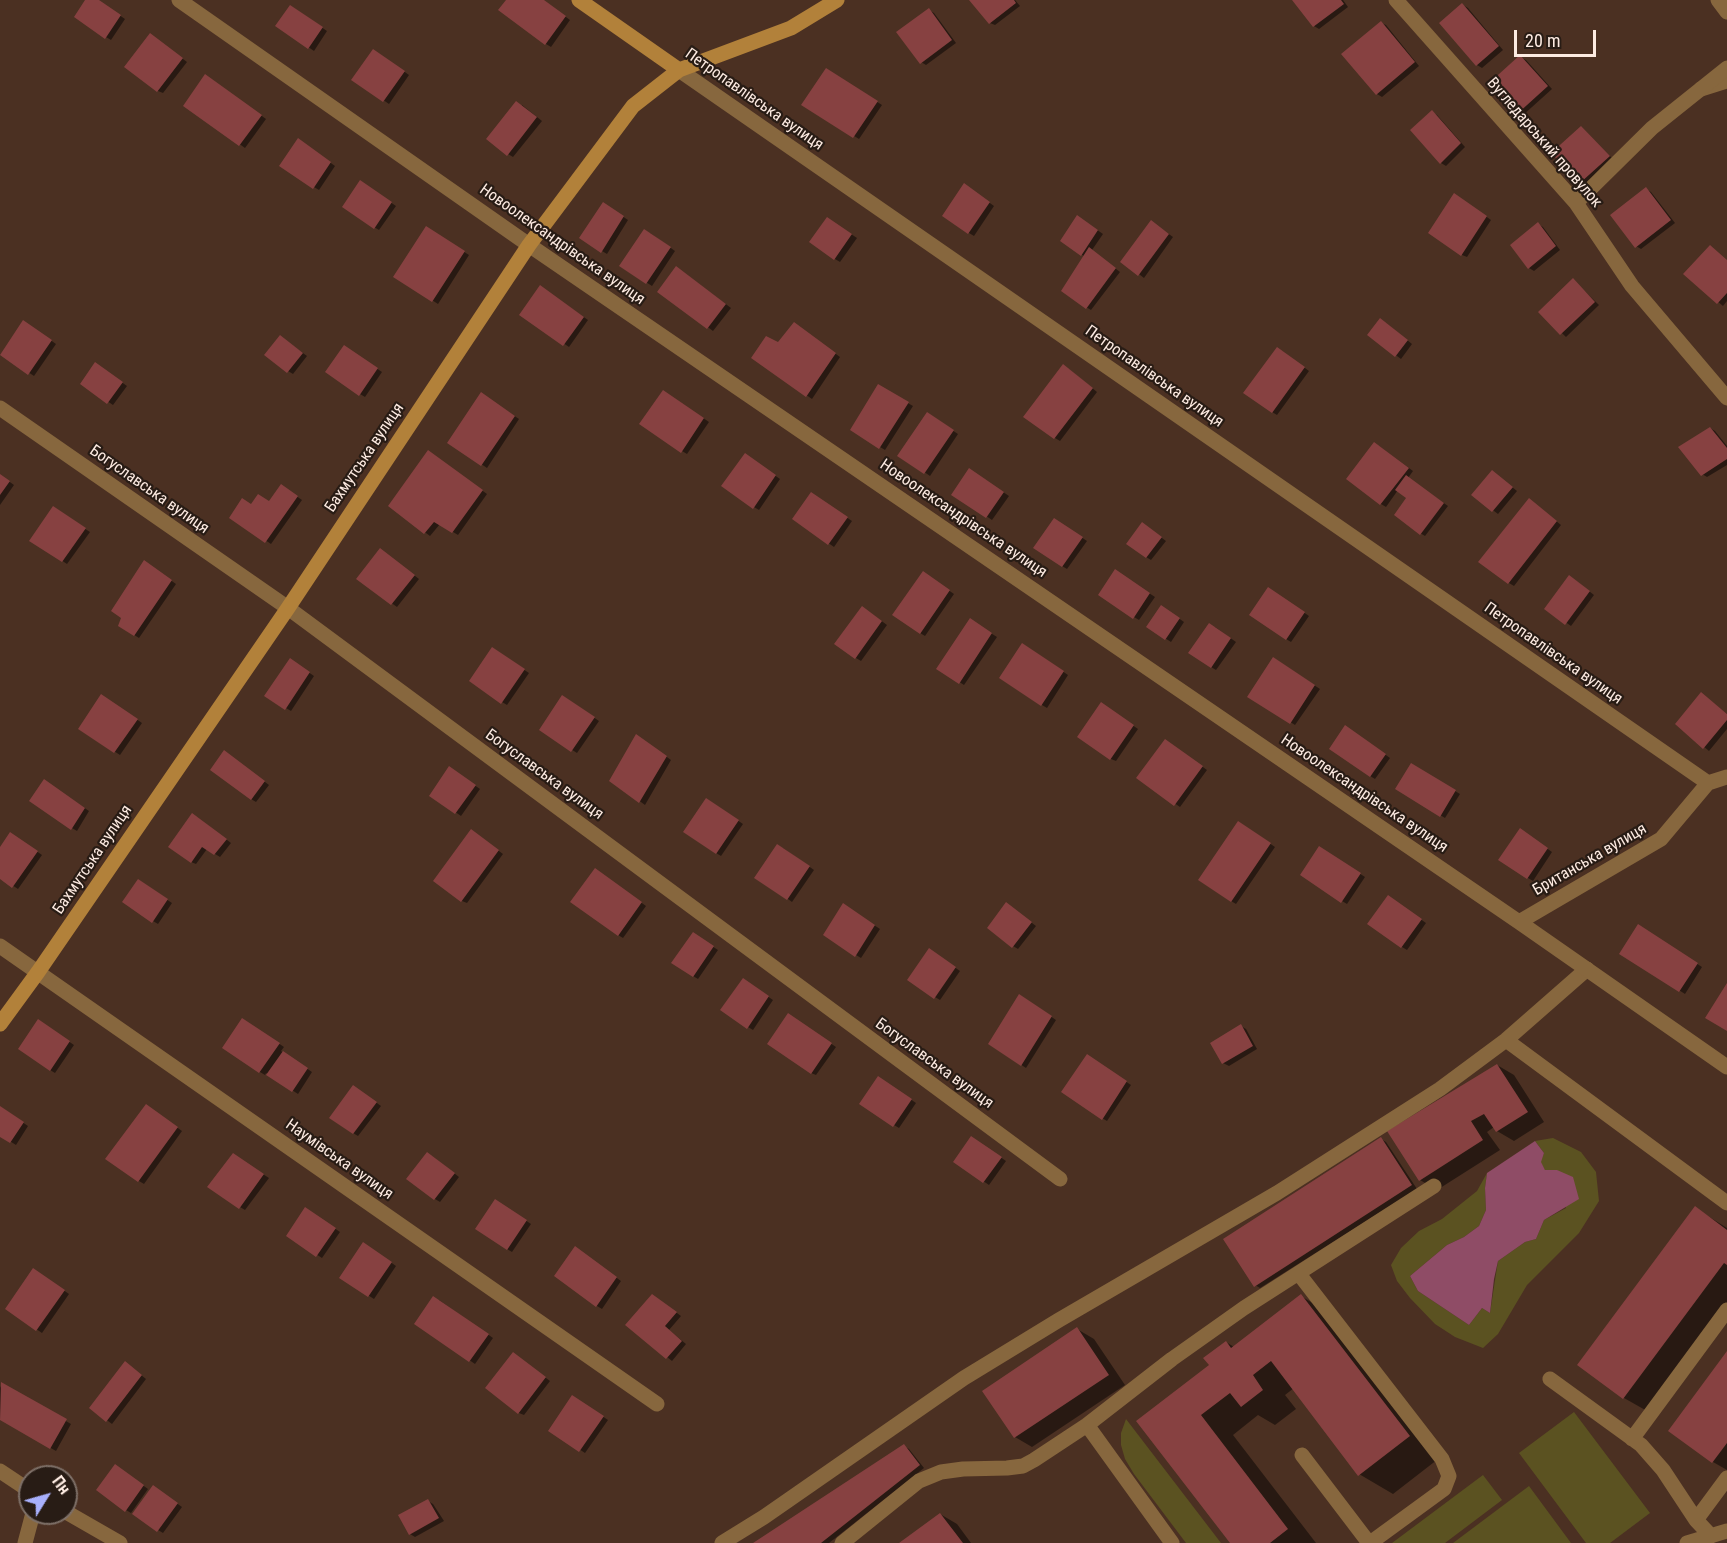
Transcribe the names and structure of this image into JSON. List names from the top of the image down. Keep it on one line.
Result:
{"streets":{"street":["Петропавлівська вулиця","Вугледарський провулок","Новоолександрівська вулиця","Бахмутська вулиця","Богуславська вулиця","Британська вулиця","Наумівська вулиця"]},"crossings":[["Петропавлівська вулиця","Бахмутська вулиця"],["Петропавлівська вулиця","Британська вулиця"],["Новоолександрівська вулиця","Бахмутська вулиця"],["Новоолександрівська вулиця","Британська вулиця"],["Бахмутська вулиця","Богуславська вулиця"],["Бахмутська вулиця","Наумівська вулиця"]],"scale_bar":"20 m","north":"top right"}
